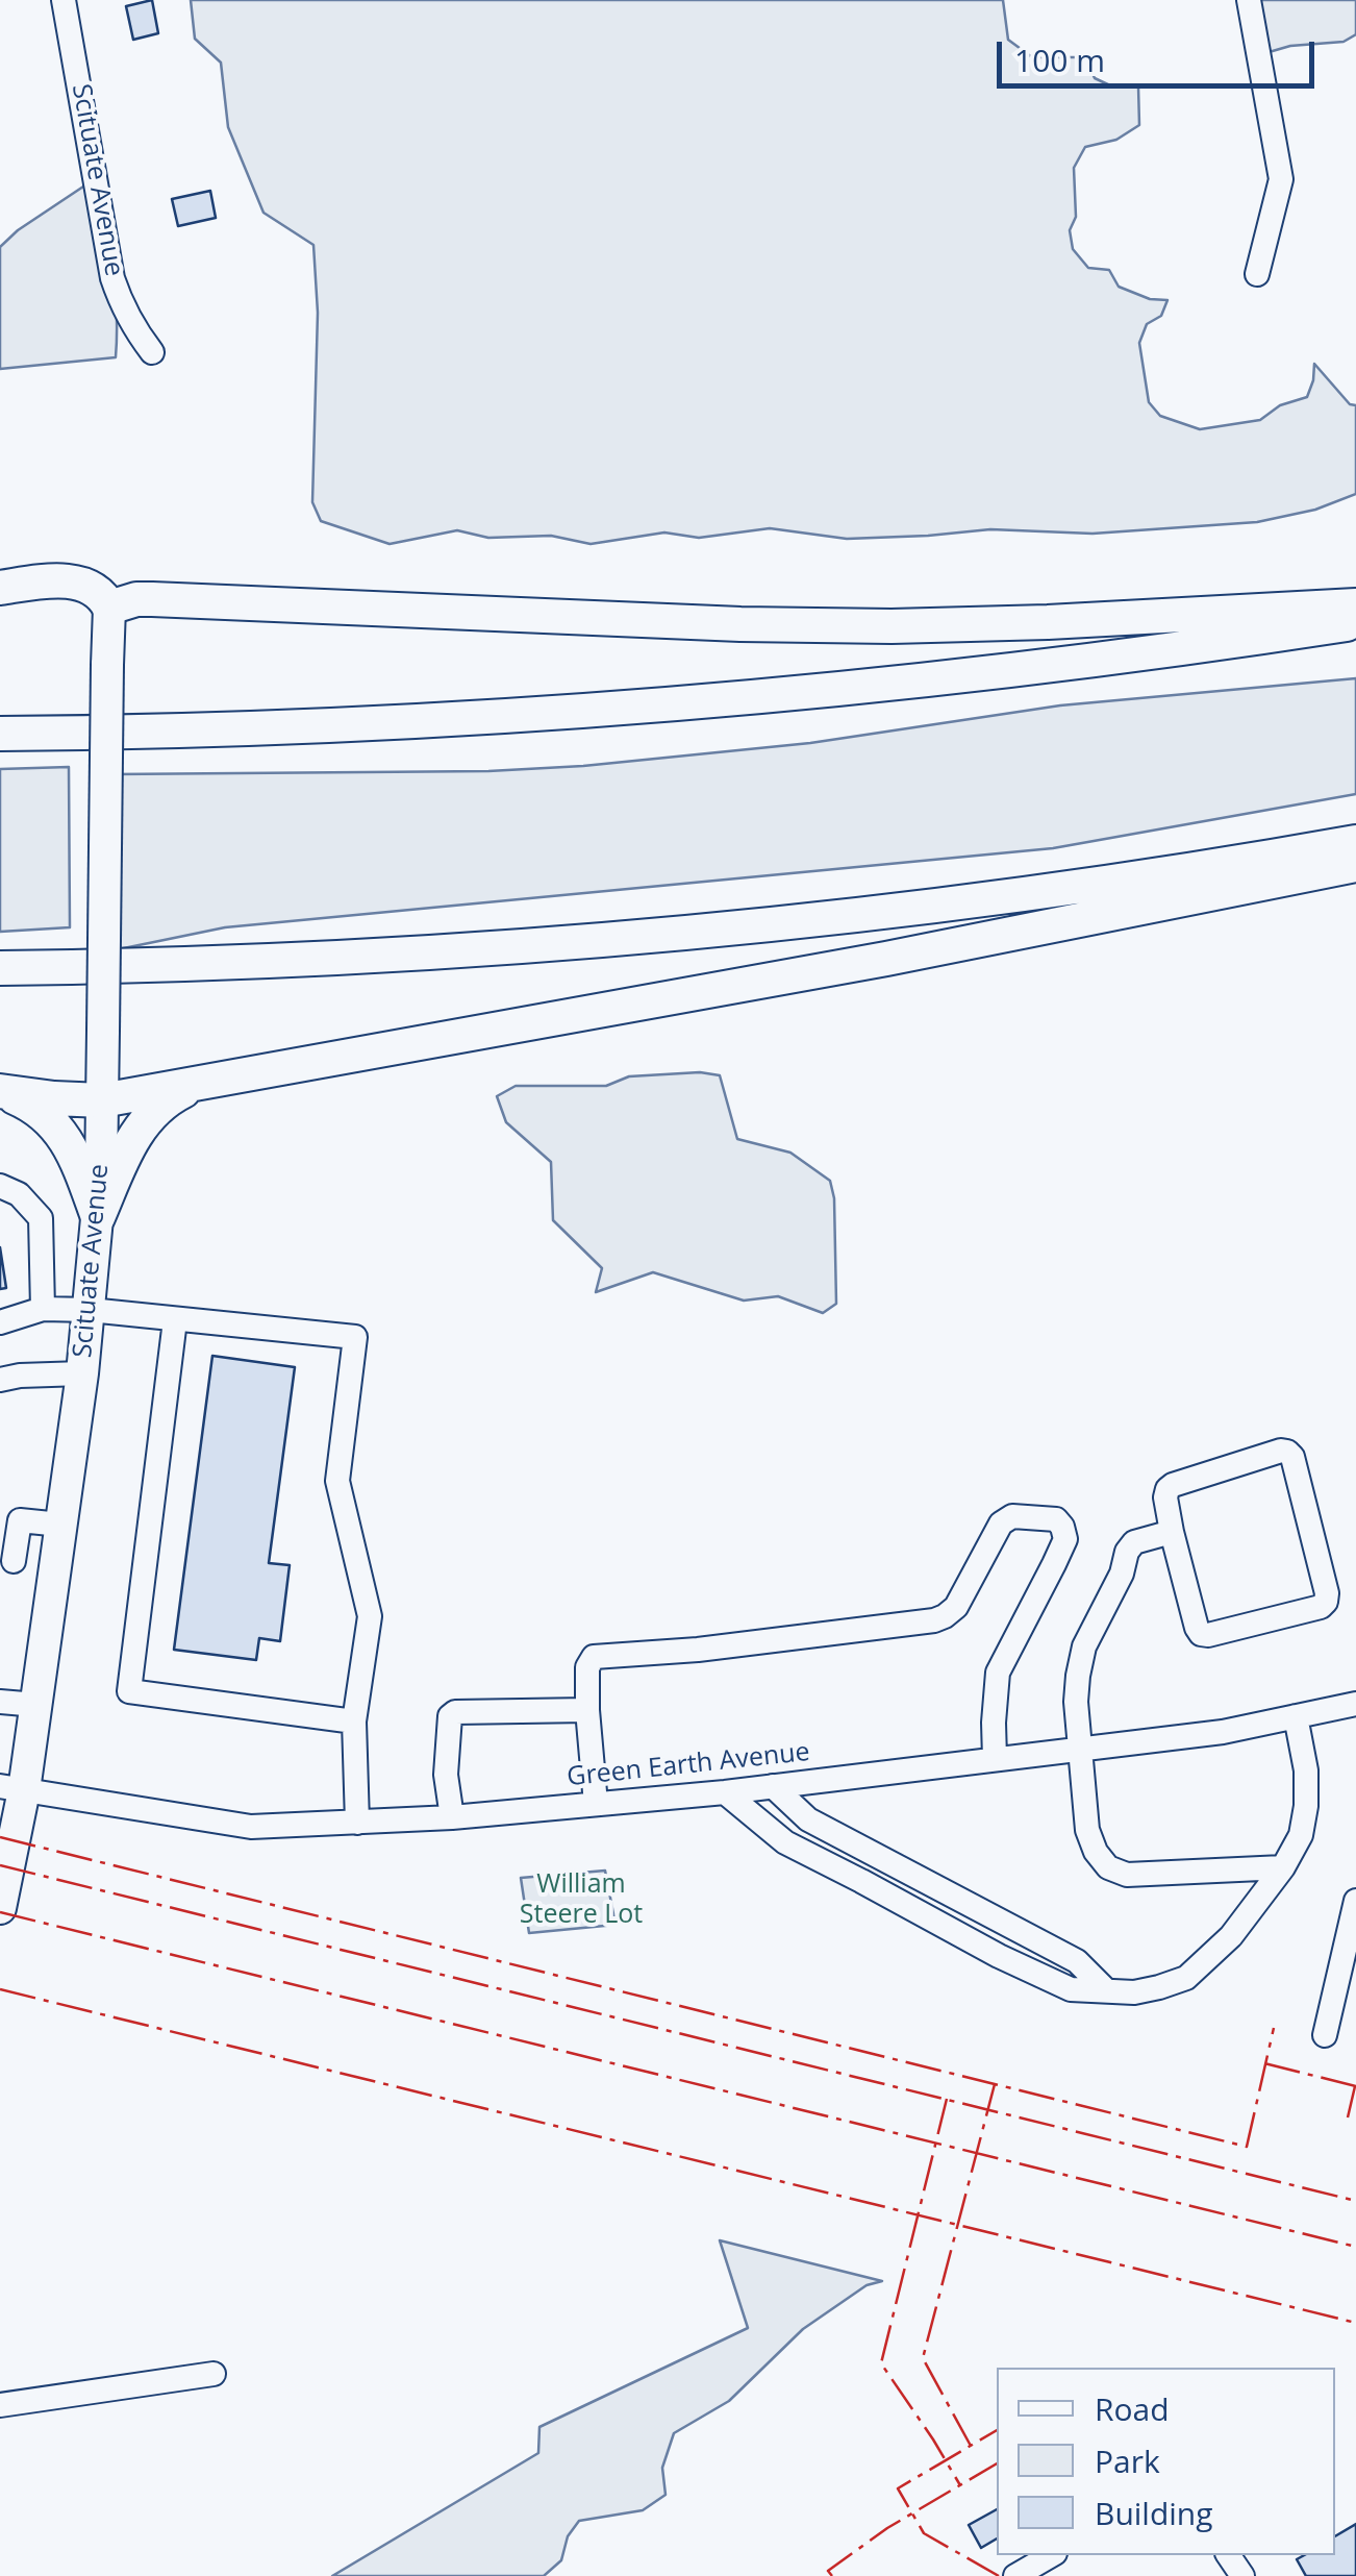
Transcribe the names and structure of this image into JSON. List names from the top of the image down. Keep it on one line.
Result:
{"streets":{"main road":["Scituate Avenue"],"street":["Green Earth Avenue"]},"crossings":[["Scituate Avenue","Green Earth Avenue"]],"parks":["William Steere Lot"],"legend":["Road","Park","Building"],"scale_bar":"100 m"}
